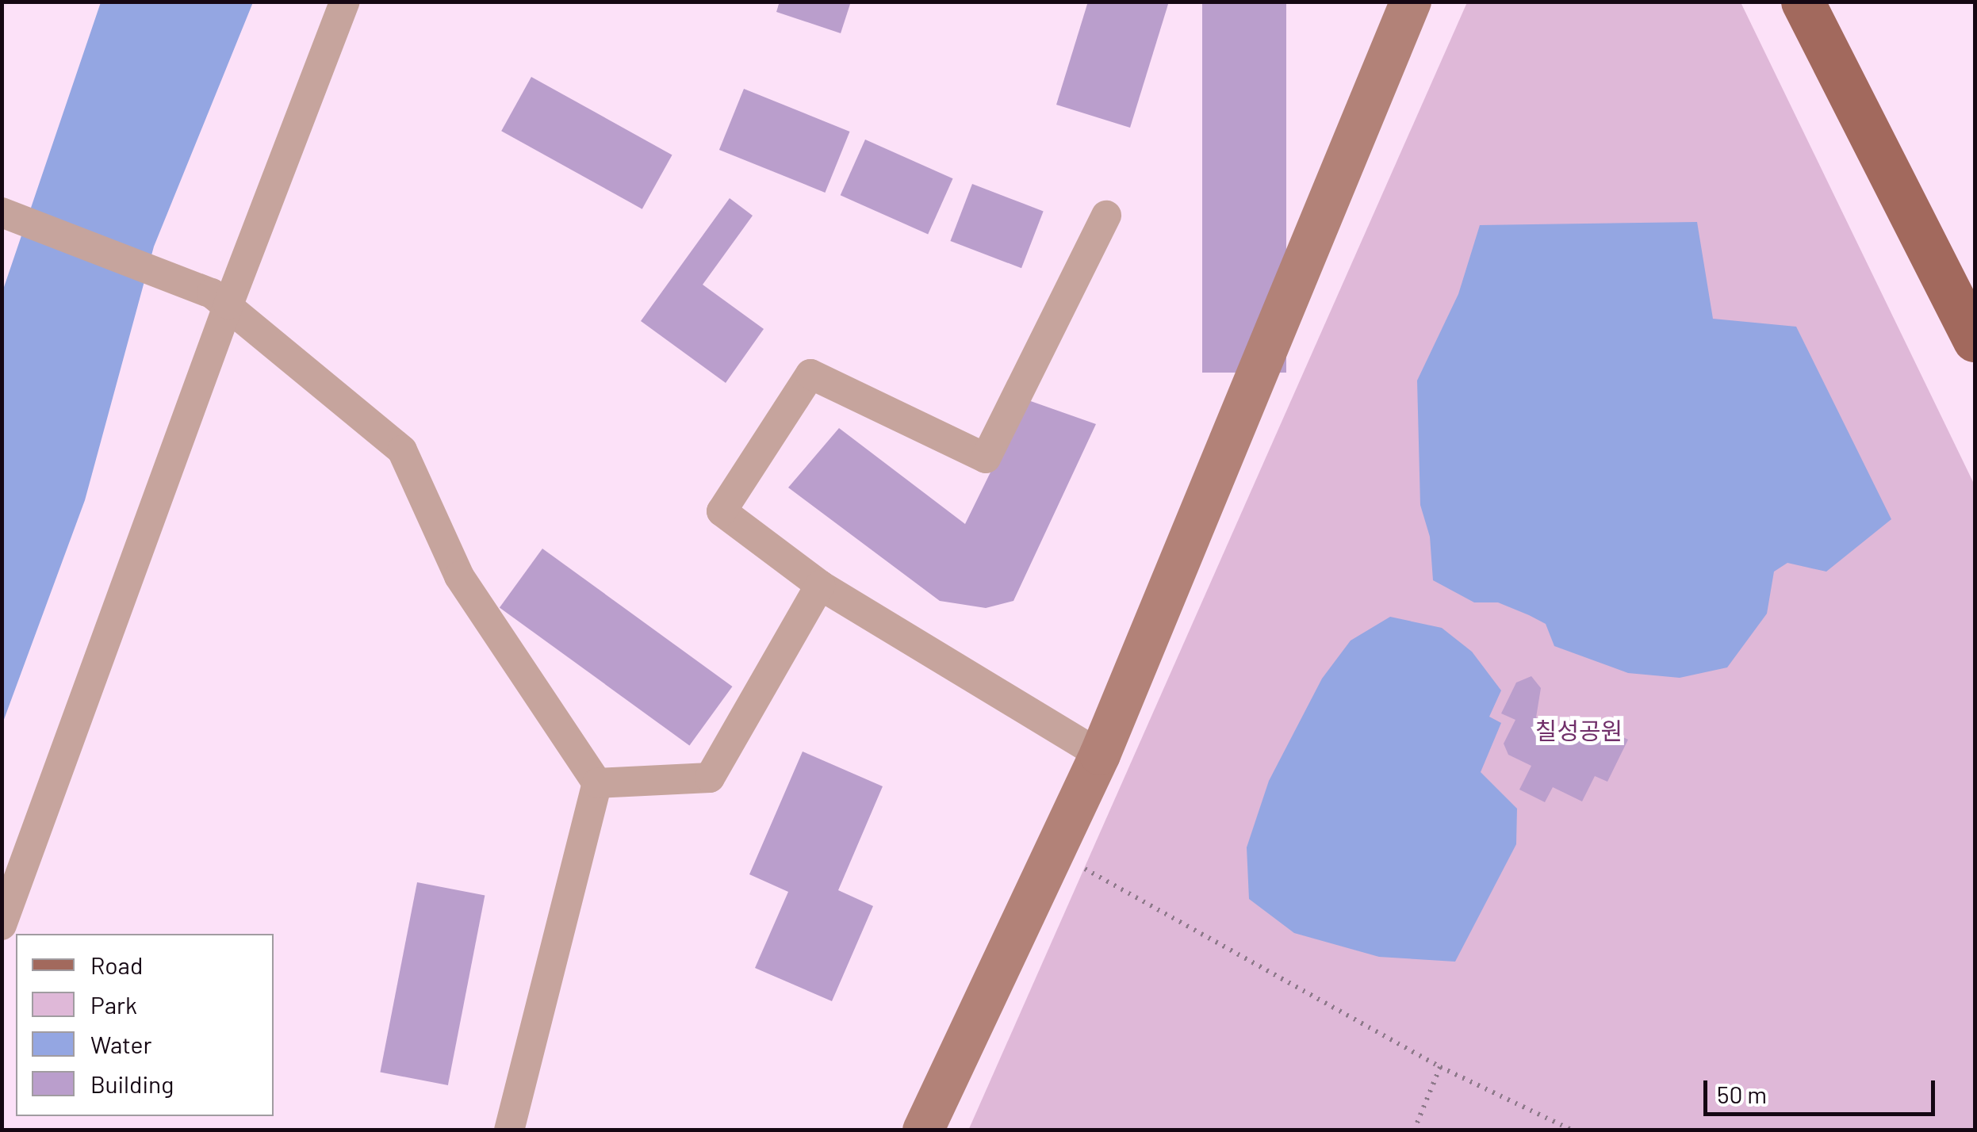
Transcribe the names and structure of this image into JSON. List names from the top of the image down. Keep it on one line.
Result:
{"parks":["칠성공원"],"legend":["Road","Park","Water","Building"],"scale_bar":"50 m"}
